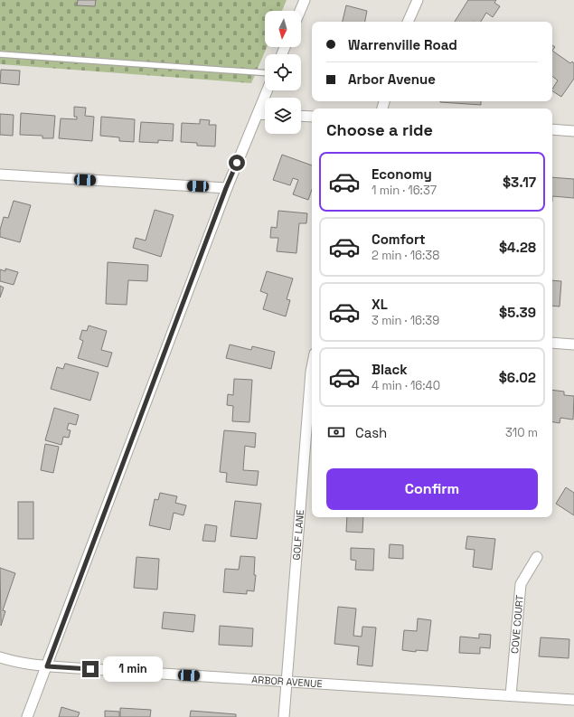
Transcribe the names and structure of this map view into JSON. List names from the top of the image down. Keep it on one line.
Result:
{"streets":{"street":["GOLF LANE","COVE COURT","ARBOR AVENUE"]},"crossings":[["GOLF LANE","ARBOR AVENUE"],["COVE COURT","ARBOR AVENUE"]],"north":"bottom","page":{"banner":["Warrenville Road","Arbor Avenue"],"heading":"Choose a ride","list":[{"name":"Economy","note":"1 min · 16:37","value":"$3.17"},{"name":"Comfort","note":"2 min · 16:38","value":"$4.28"},{"name":"XL","note":"3 min · 16:39","value":"$5.39"},{"name":"Black","note":"4 min · 16:40","value":"$6.02"}],"pay":["Cash","310 m"],"buttons":"Confirm","bubble":"1 min"}}
